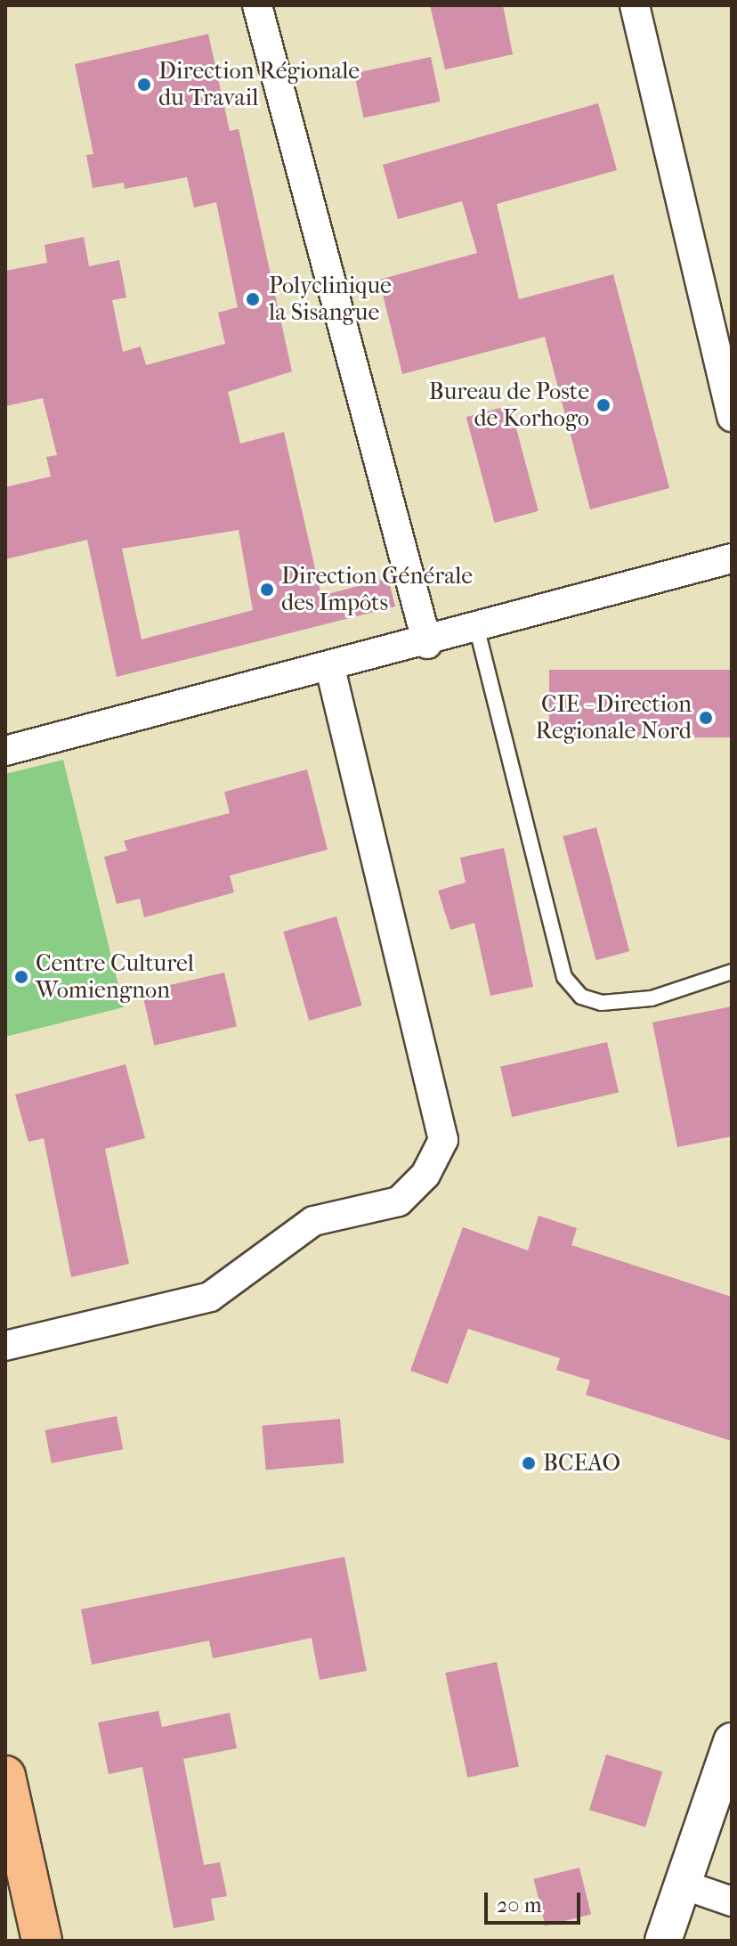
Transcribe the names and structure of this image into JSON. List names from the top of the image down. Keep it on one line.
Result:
{"places":["Direction Régionale du Travail","Polyclinique la Sisangue","Bureau de Poste de Korhogo","Direction Générale des Impôts","CIE - Direction Regionale Nord","Centre Culturel Womiengnon","BCEAO"],"scale_bar":"20 m"}
